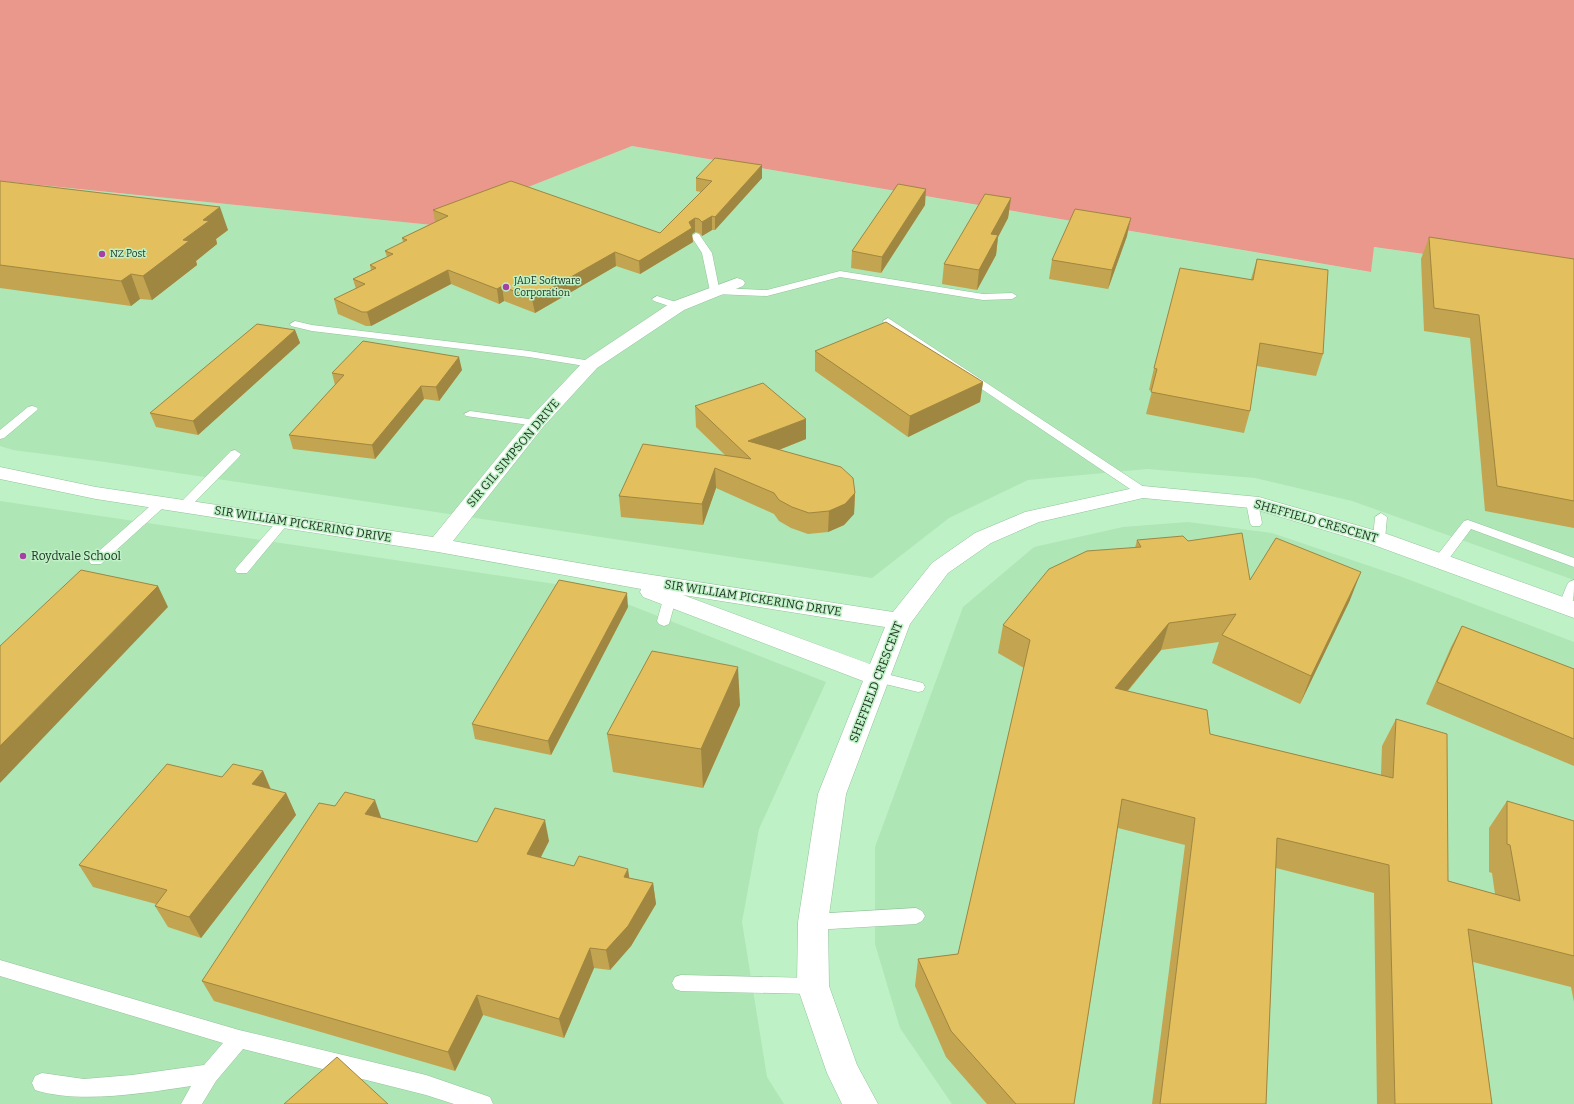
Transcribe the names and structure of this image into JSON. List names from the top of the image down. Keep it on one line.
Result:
{"streets":{"street":["SIR GIL SIMPSON DRIVE","SHEFFIELD CRESCENT","SIR WILLIAM PICKERING DRIVE"]},"crossings":[["SIR GIL SIMPSON DRIVE","SIR WILLIAM PICKERING DRIVE"],["SHEFFIELD CRESCENT","SIR WILLIAM PICKERING DRIVE"]],"places":["NZ Post","JADE Software Corporation","Roydvale School"]}
